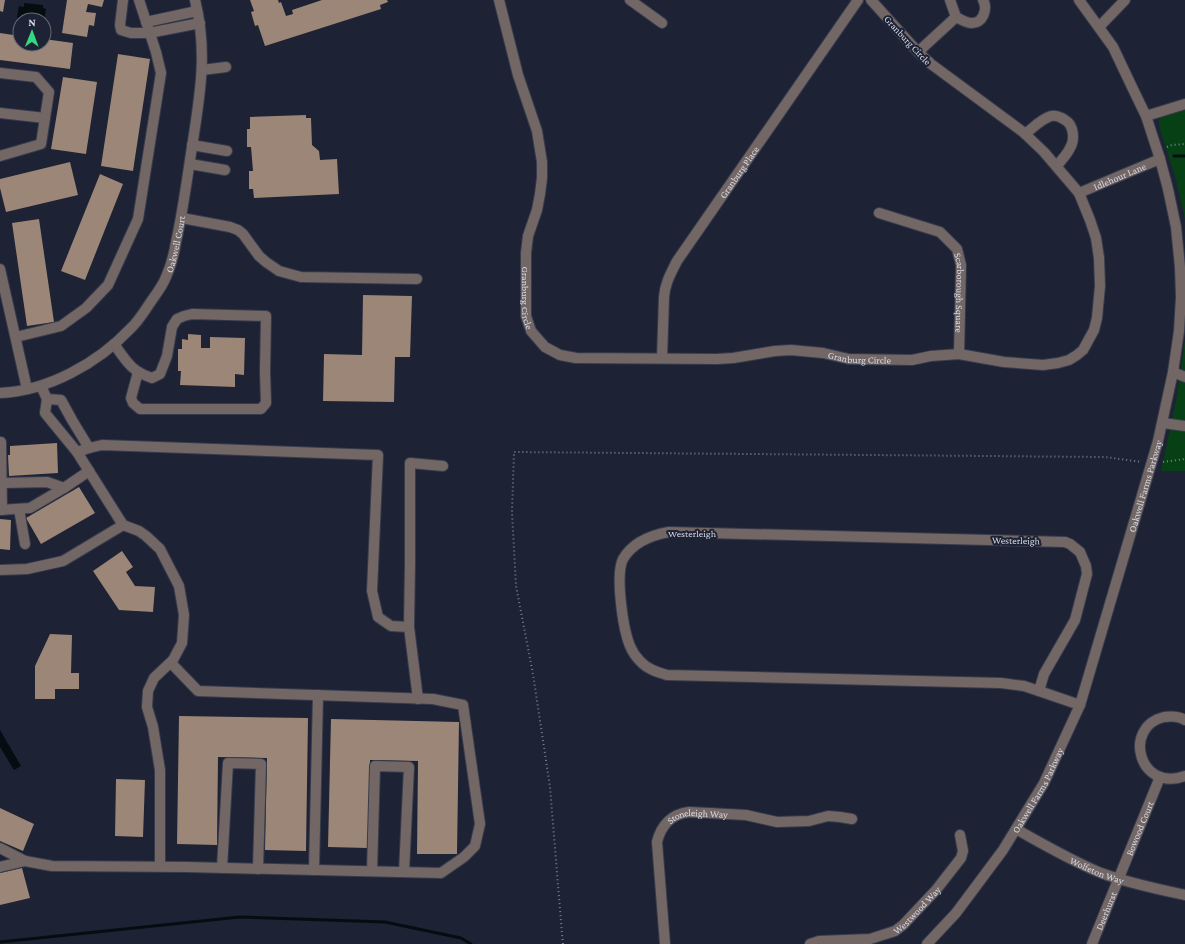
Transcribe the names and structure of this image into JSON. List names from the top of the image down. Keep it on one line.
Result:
{"streets":{"street":["Granburg Circle","Granburg Place","Idlehour Lane","Oakwell Court","Scarborough Square","Oakwell Farms Parkway","Westerleigh","Stoneleigh Way","Bowood Court","Wolfeton Way","Westwood Way","Deerhurst"]},"crossings":[["Granburg Circle","Granburg Place"],["Granburg Circle","Idlehour Lane"],["Granburg Circle","Scarborough Square"],["Idlehour Lane","Oakwell Farms Parkway"],["Oakwell Farms Parkway","Westerleigh"],["Oakwell Farms Parkway","Wolfeton Way"],["Bowood Court","Wolfeton Way"],["Bowood Court","Deerhurst"],["Wolfeton Way","Deerhurst"]],"north":"top"}
